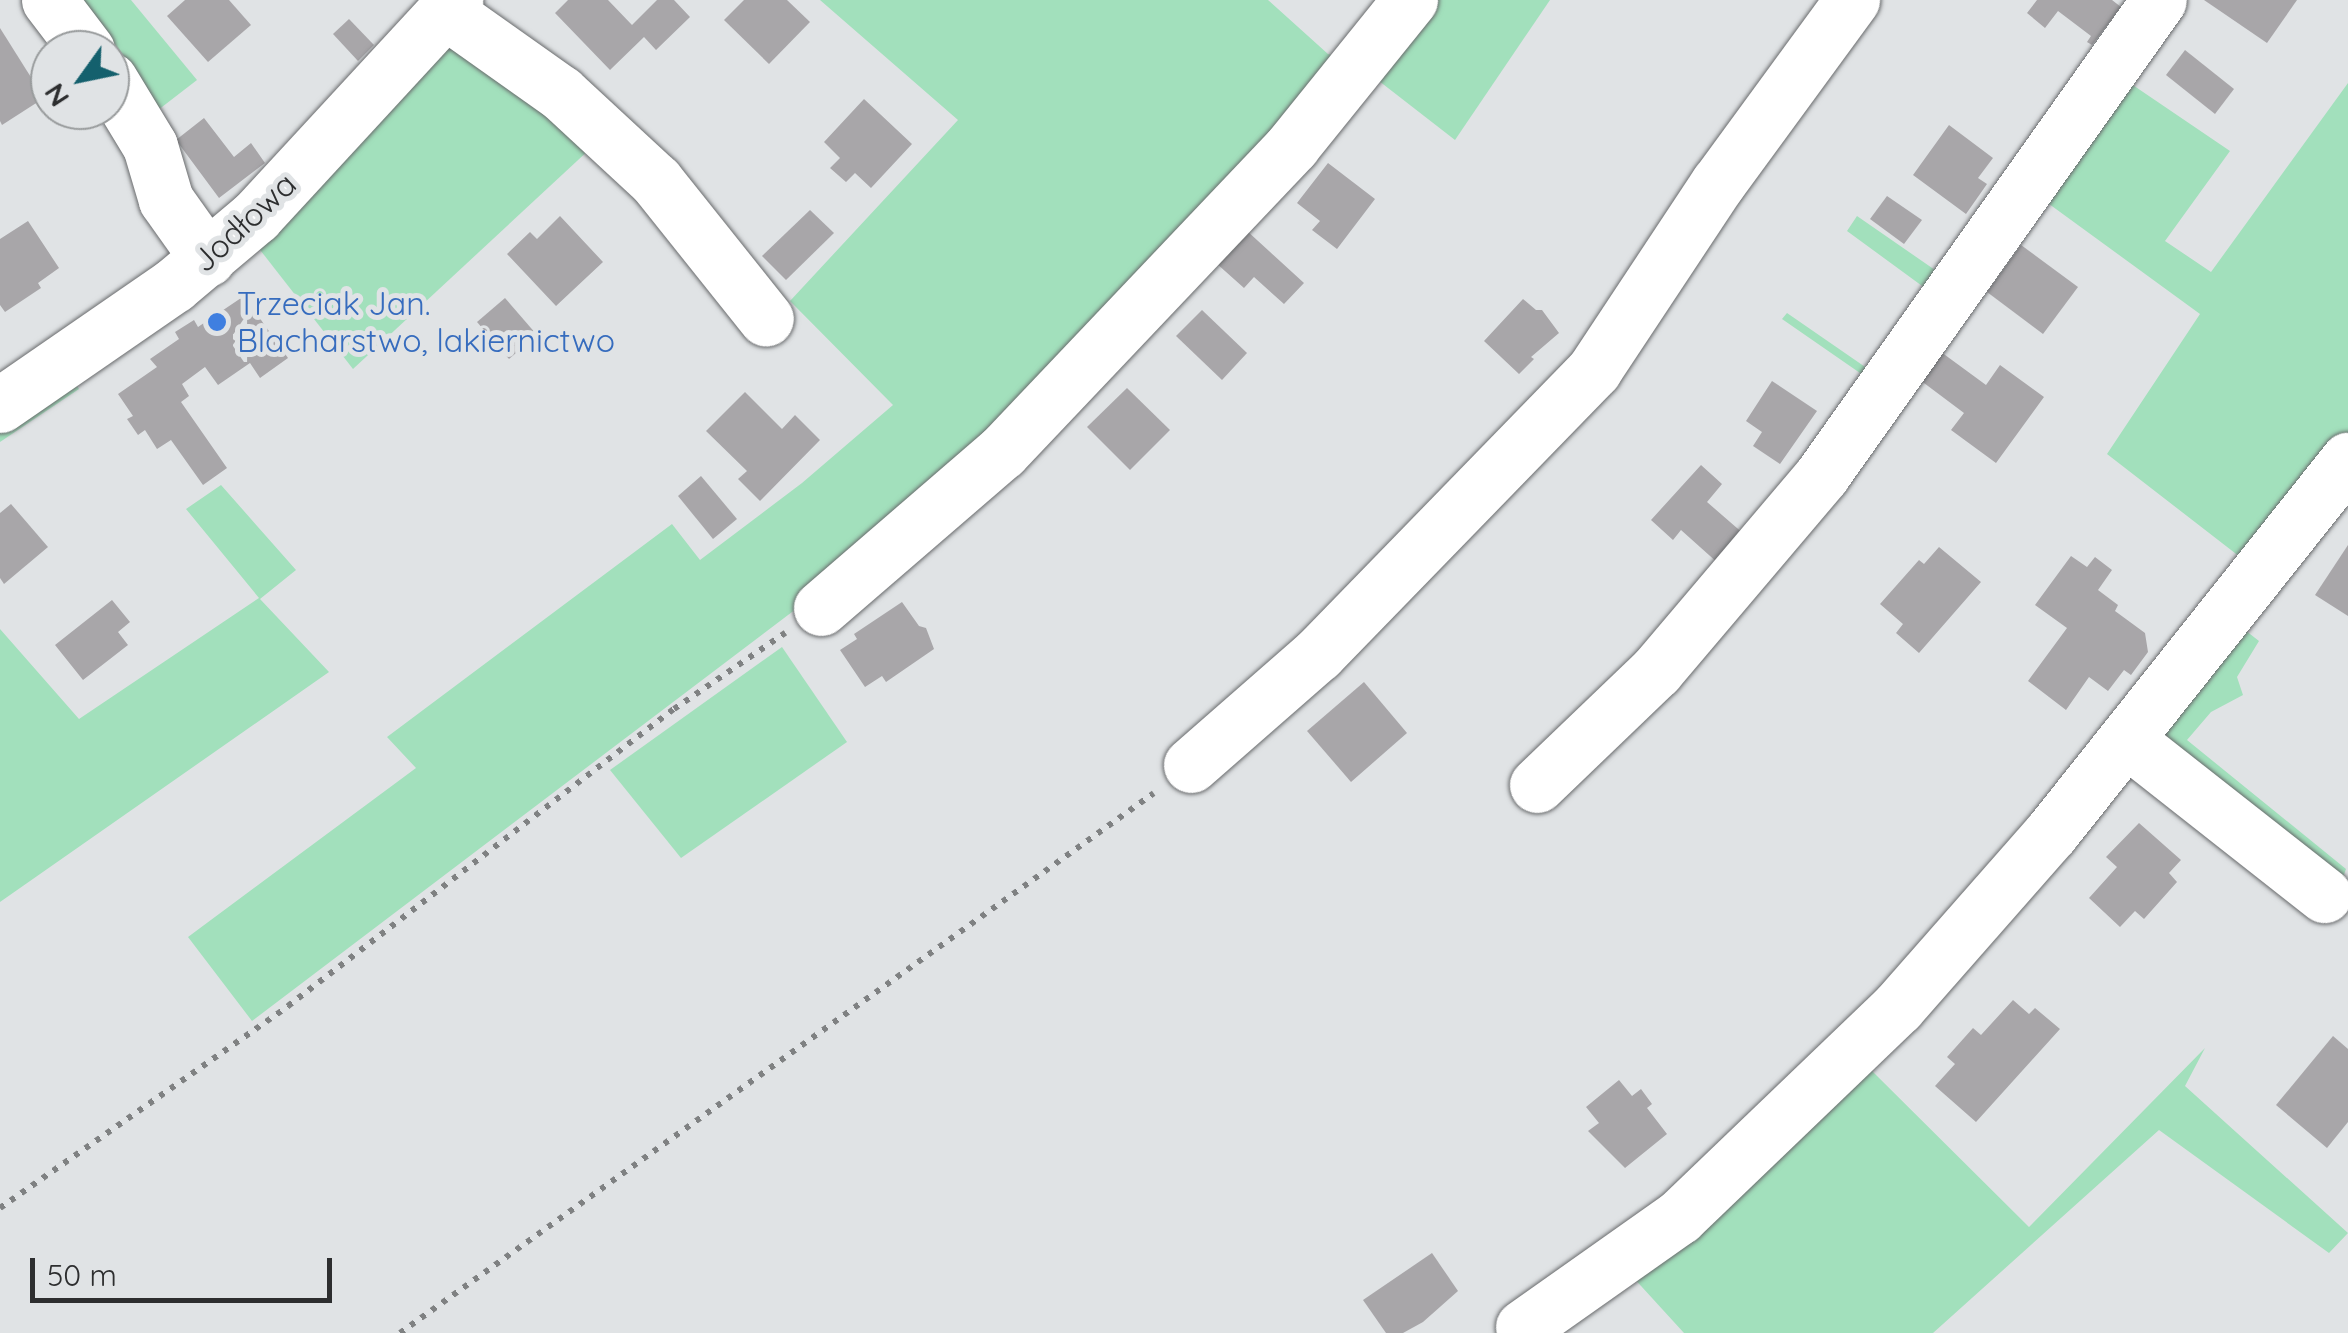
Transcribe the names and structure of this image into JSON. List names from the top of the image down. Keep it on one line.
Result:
{"streets":{"street":["Jodłowa"]},"places":["Trzeciak Jan. Blacharstwo, lakiernictwo"],"scale_bar":"50 m","north":"bottom left"}
